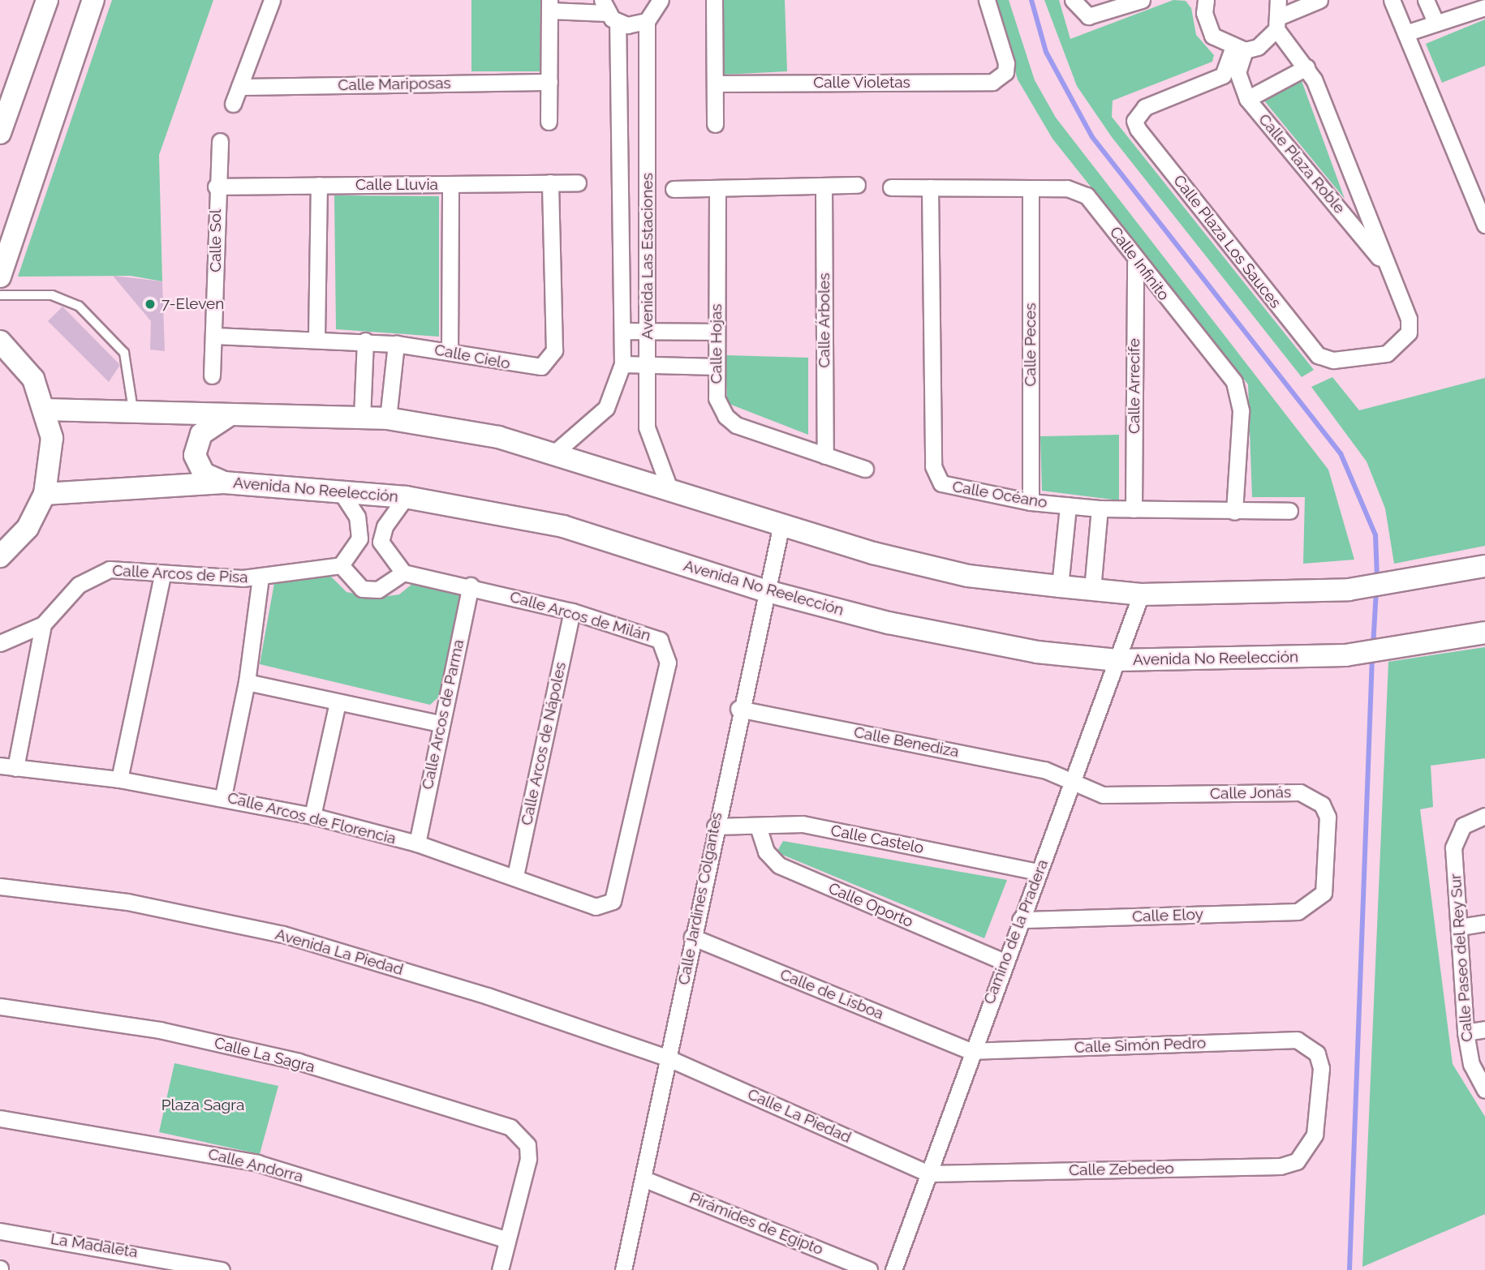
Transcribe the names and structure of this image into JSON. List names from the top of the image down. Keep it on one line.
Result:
{"streets":{"main road":["Avenida No Reelección"],"street":["Calle Violetas","Calle Mariposas","Calle Plaza Roble","Calle Lluvia","Calle Sol","Calle Plaza Los Sauces","Avenida Las Estaciones","Calle Infinito","Calle Árboles","Calle Hojas","Calle Peces","Calle Cielo","Calle Arrecife","Calle Océano","Calle Arcos de Pisa","Calle Arcos de Milán","Calle Arcos de Parma","Calle Benediza","Calle Arcos de Nápoles","Calle Jonás","Calle Arcos de Florencia","Calle Castelo","Calle Jardines Colgantes","Calle Oporto","Calle Eloy","Camino de la Pradera","Avenida La Piedad","Calle Paseo del Rey Sur","Calle de Lisboa","Calle Simón Pedro","Calle La Sagra","Calle La Piedad","Calle Andorra","Calle Zebedeo","Pirámides de Egipto","La Madaleta"]},"crossings":[["Calle Plaza Roble","Calle Plaza Los Sauces"],["Calle Lluvia","Calle Sol"],["Calle Lluvia","Calle Cielo"],["Calle Sol","Calle Cielo"],["Calle Infinito","Calle Peces"],["Calle Infinito","Calle Arrecife"],["Calle Infinito","Calle Océano"],["Calle Árboles","Calle Hojas"],["Calle Peces","Calle Océano"],["Calle Arrecife","Calle Océano"],["Avenida No Reelección","Calle Jardines Colgantes"],["Avenida No Reelección","Camino de la Pradera"],["Calle Arcos de Pisa","Calle Arcos de Milán"],["Calle Arcos de Milán","Calle Arcos de Parma"],["Calle Arcos de Milán","Calle Arcos de Nápoles"],["Calle Arcos de Milán","Calle Arcos de Florencia"],["Calle Arcos de Parma","Calle Arcos de Florencia"],["Calle Benediza","Calle Jonás"],["Calle Benediza","Calle Jardines Colgantes"],["Calle Benediza","Camino de la Pradera"],["Calle Arcos de Nápoles","Calle Arcos de Florencia"],["Calle Jonás","Calle Eloy"],["Calle Jonás","Camino de la Pradera"],["Calle Castelo","Calle Jardines Colgantes"],["Calle Castelo","Calle Oporto"],["Calle Castelo","Camino de la Pradera"],["Calle Jardines Colgantes","Avenida La Piedad"],["Calle Jardines Colgantes","Calle de Lisboa"],["Calle Jardines Colgantes","Calle La Piedad"],["Calle Jardines Colgantes","Pirámides de Egipto"],["Calle Oporto","Camino de la Pradera"],["Calle Eloy","Camino de la Pradera"],["Camino de la Pradera","Calle de Lisboa"],["Camino de la Pradera","Calle Simón Pedro"],["Camino de la Pradera","Calle La Piedad"],["Camino de la Pradera","Calle Zebedeo"],["Avenida La Piedad","Calle La Piedad"],["Calle de Lisboa","Calle Simón Pedro"],["Calle Simón Pedro","Calle Zebedeo"],["Calle La Sagra","Calle Andorra"],["Calle La Piedad","Calle Zebedeo"]],"parks":["Plaza Sagra"],"places":["7-Eleven"]}
